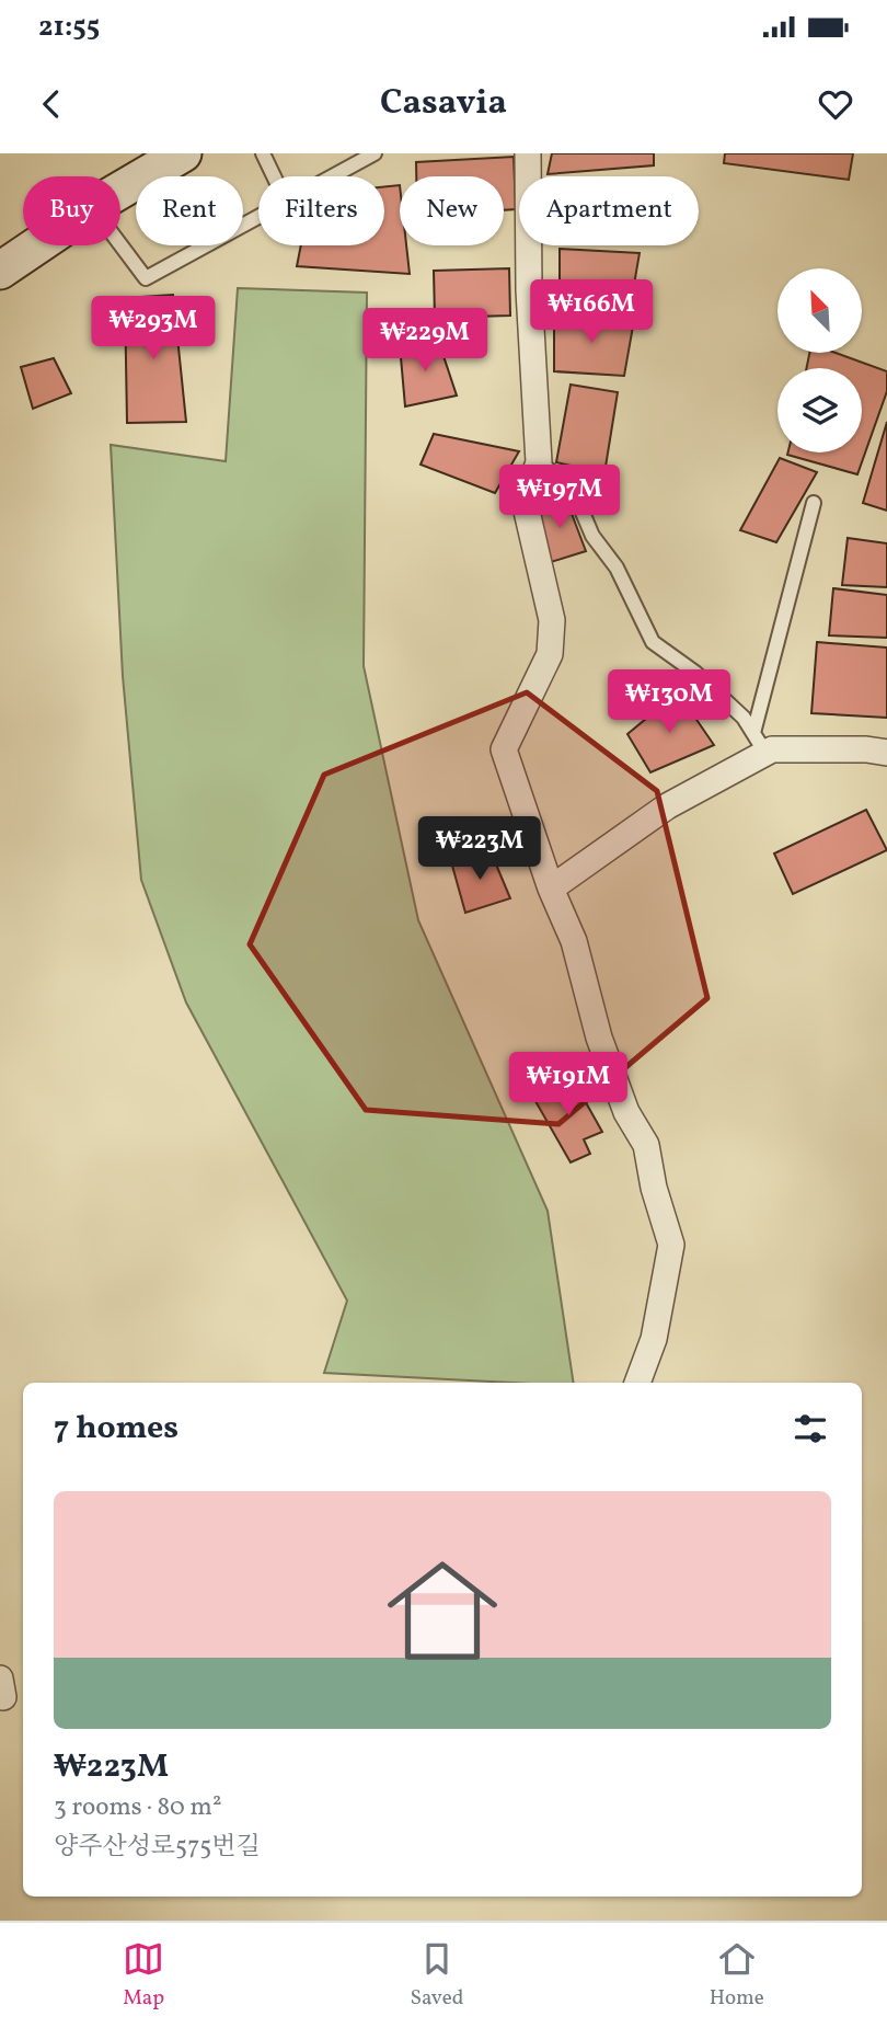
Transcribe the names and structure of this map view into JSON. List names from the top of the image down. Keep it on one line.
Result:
{"north":"top left","page":{"status":"21:55","header":"Casavia","chip":["Buy","Rent","Filters","New","Apartment"],"price":["₩166M","₩293M","₩229M","₩197M","₩130M","₩223M","₩191M"],"heading":"7 homes","list":[{"name":"₩223M","note":"3 rooms · 80 m² · 양주산성로575번길"}],"tabs":["Map","Saved","Home"]}}
